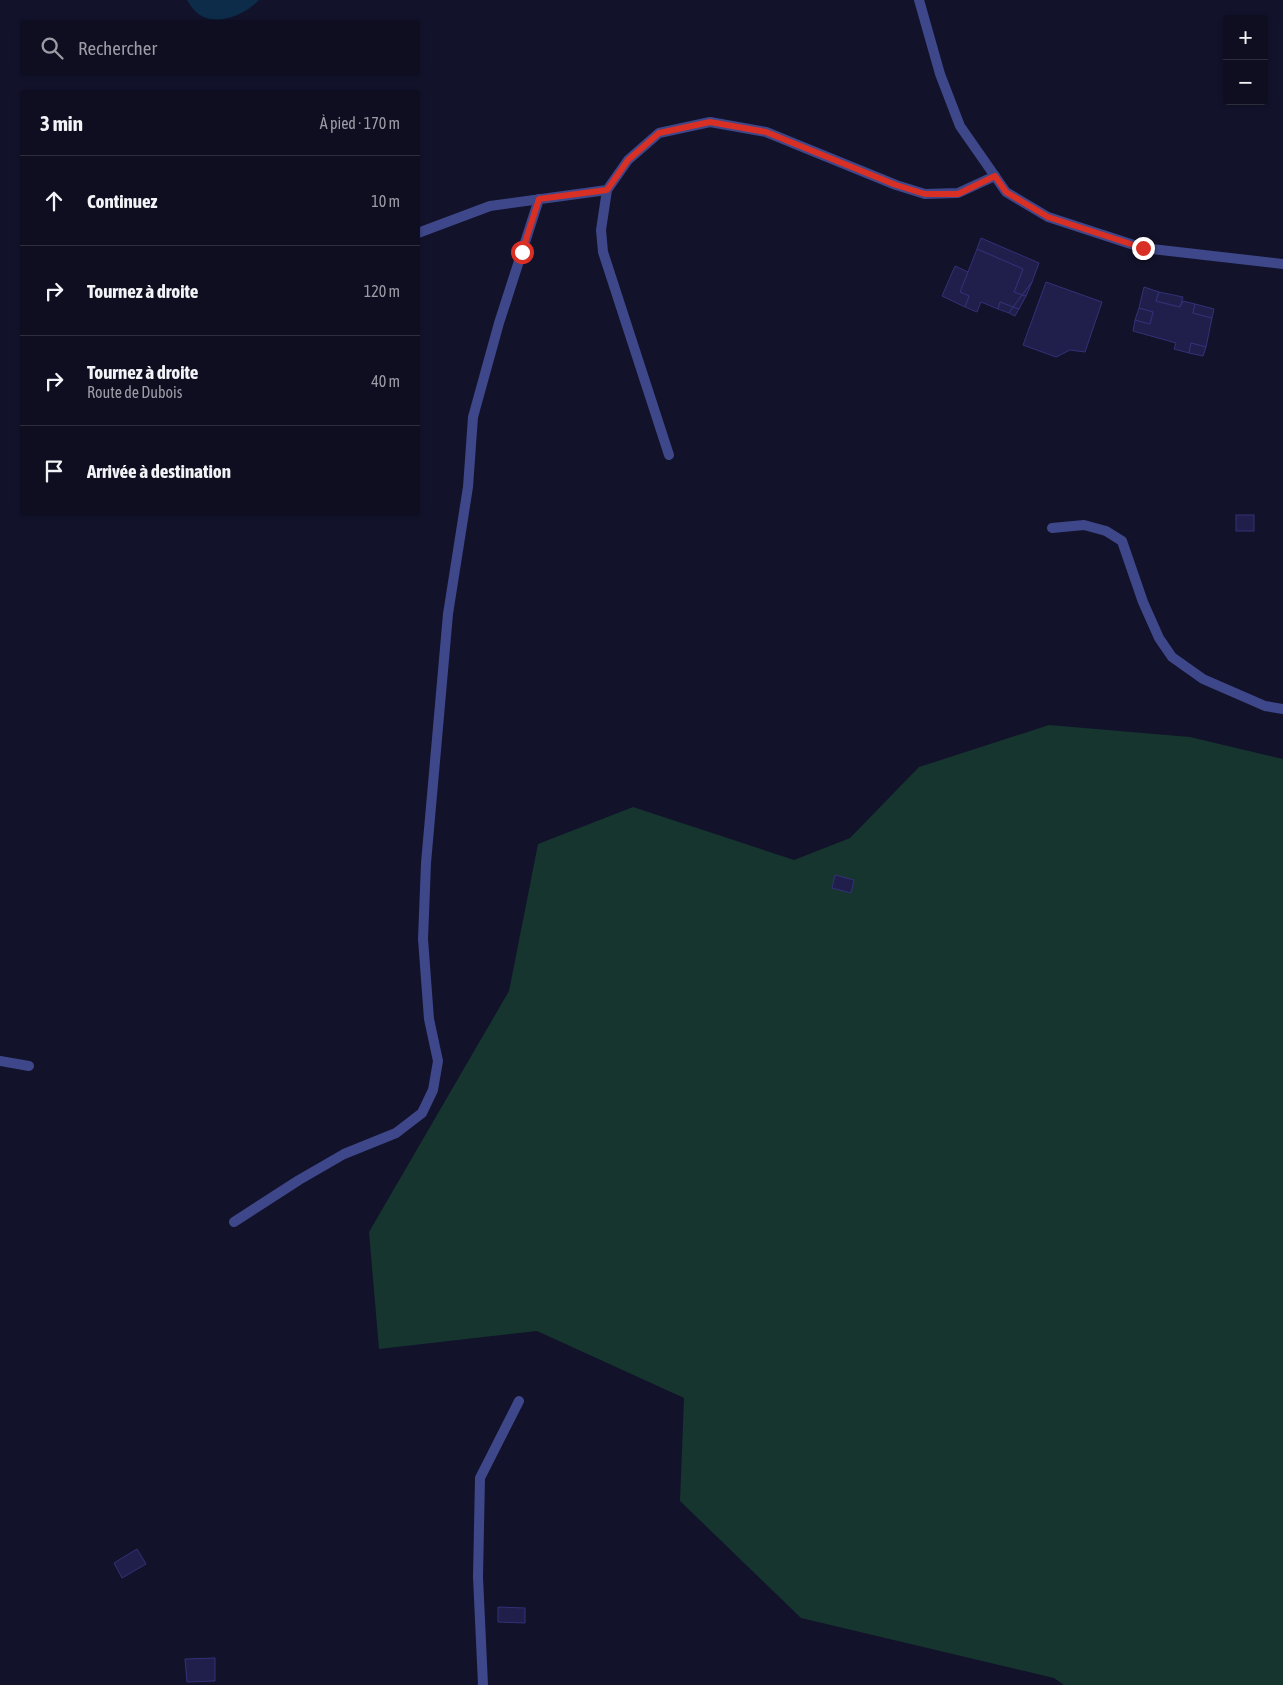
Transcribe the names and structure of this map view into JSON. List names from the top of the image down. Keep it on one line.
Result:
{"page":{"map_buttons":["+","−"],"search":"Rechercher","heading":["3 min","À pied · 170 m"],"list":[["Continuez","10 m"],["Tournez à droite","120 m"],["Tournez à droite","Route de Dubois","40 m"],"Arrivée à destination"]}}
